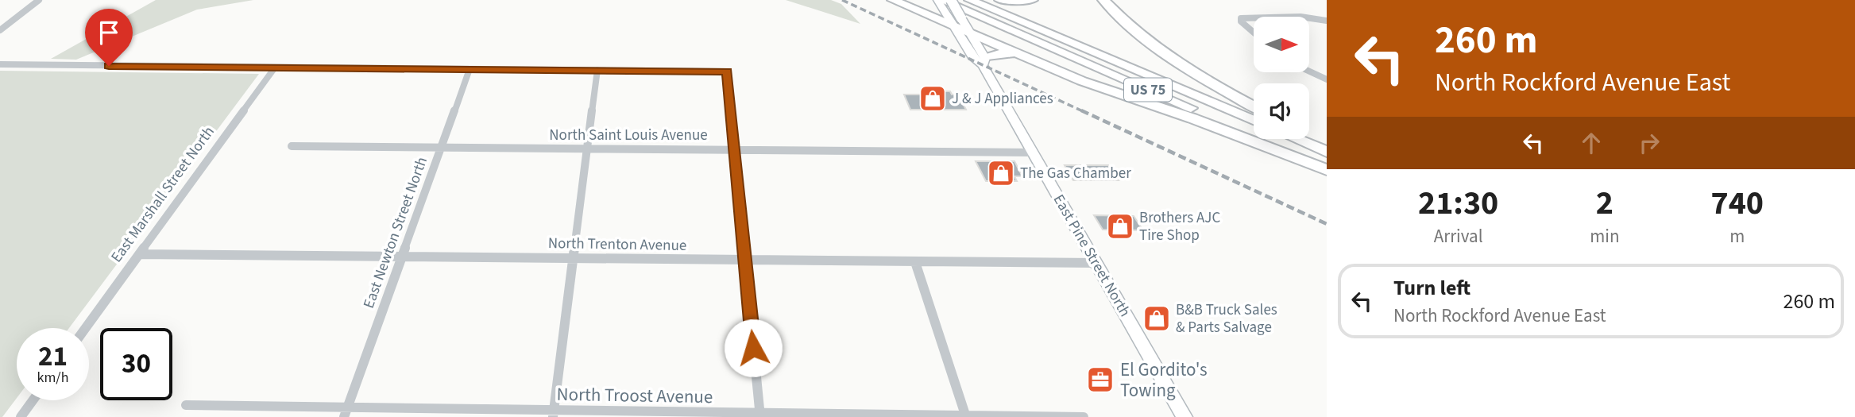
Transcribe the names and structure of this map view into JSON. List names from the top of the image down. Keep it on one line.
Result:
{"streets":{"highway":["US 75"],"main road":["East Pine Street North"],"street":["North Saint Louis Avenue","East Marshall Street North","East Newton Street North","North Trenton Avenue","North Troost Avenue"]},"crossings":[["US 75","East Pine Street North"],["North Saint Louis Avenue","East Newton Street North"],["North Saint Louis Avenue","East Pine Street North"],["East Marshall Street North","North Trenton Avenue"],["East Newton Street North","North Trenton Avenue"],["East Newton Street North","North Troost Avenue"],["North Trenton Avenue","East Pine Street North"]],"places":{"shop":["J & J Appliances","The Gas Chamber","Brothers AJC Tire Shop","B&B Truck Sales & Parts Salvage"],"office":["El Gordito's Towing"]},"north":"right","page":{"turn":["260 m","North Rockford Avenue East"],"eta":["21:30","Arrival","2","min","740","m"],"list":[{"name":"Turn left","note":"North Rockford Avenue East","value":"260 m"}],"speed":"21 km/h","limit":"30"}}
